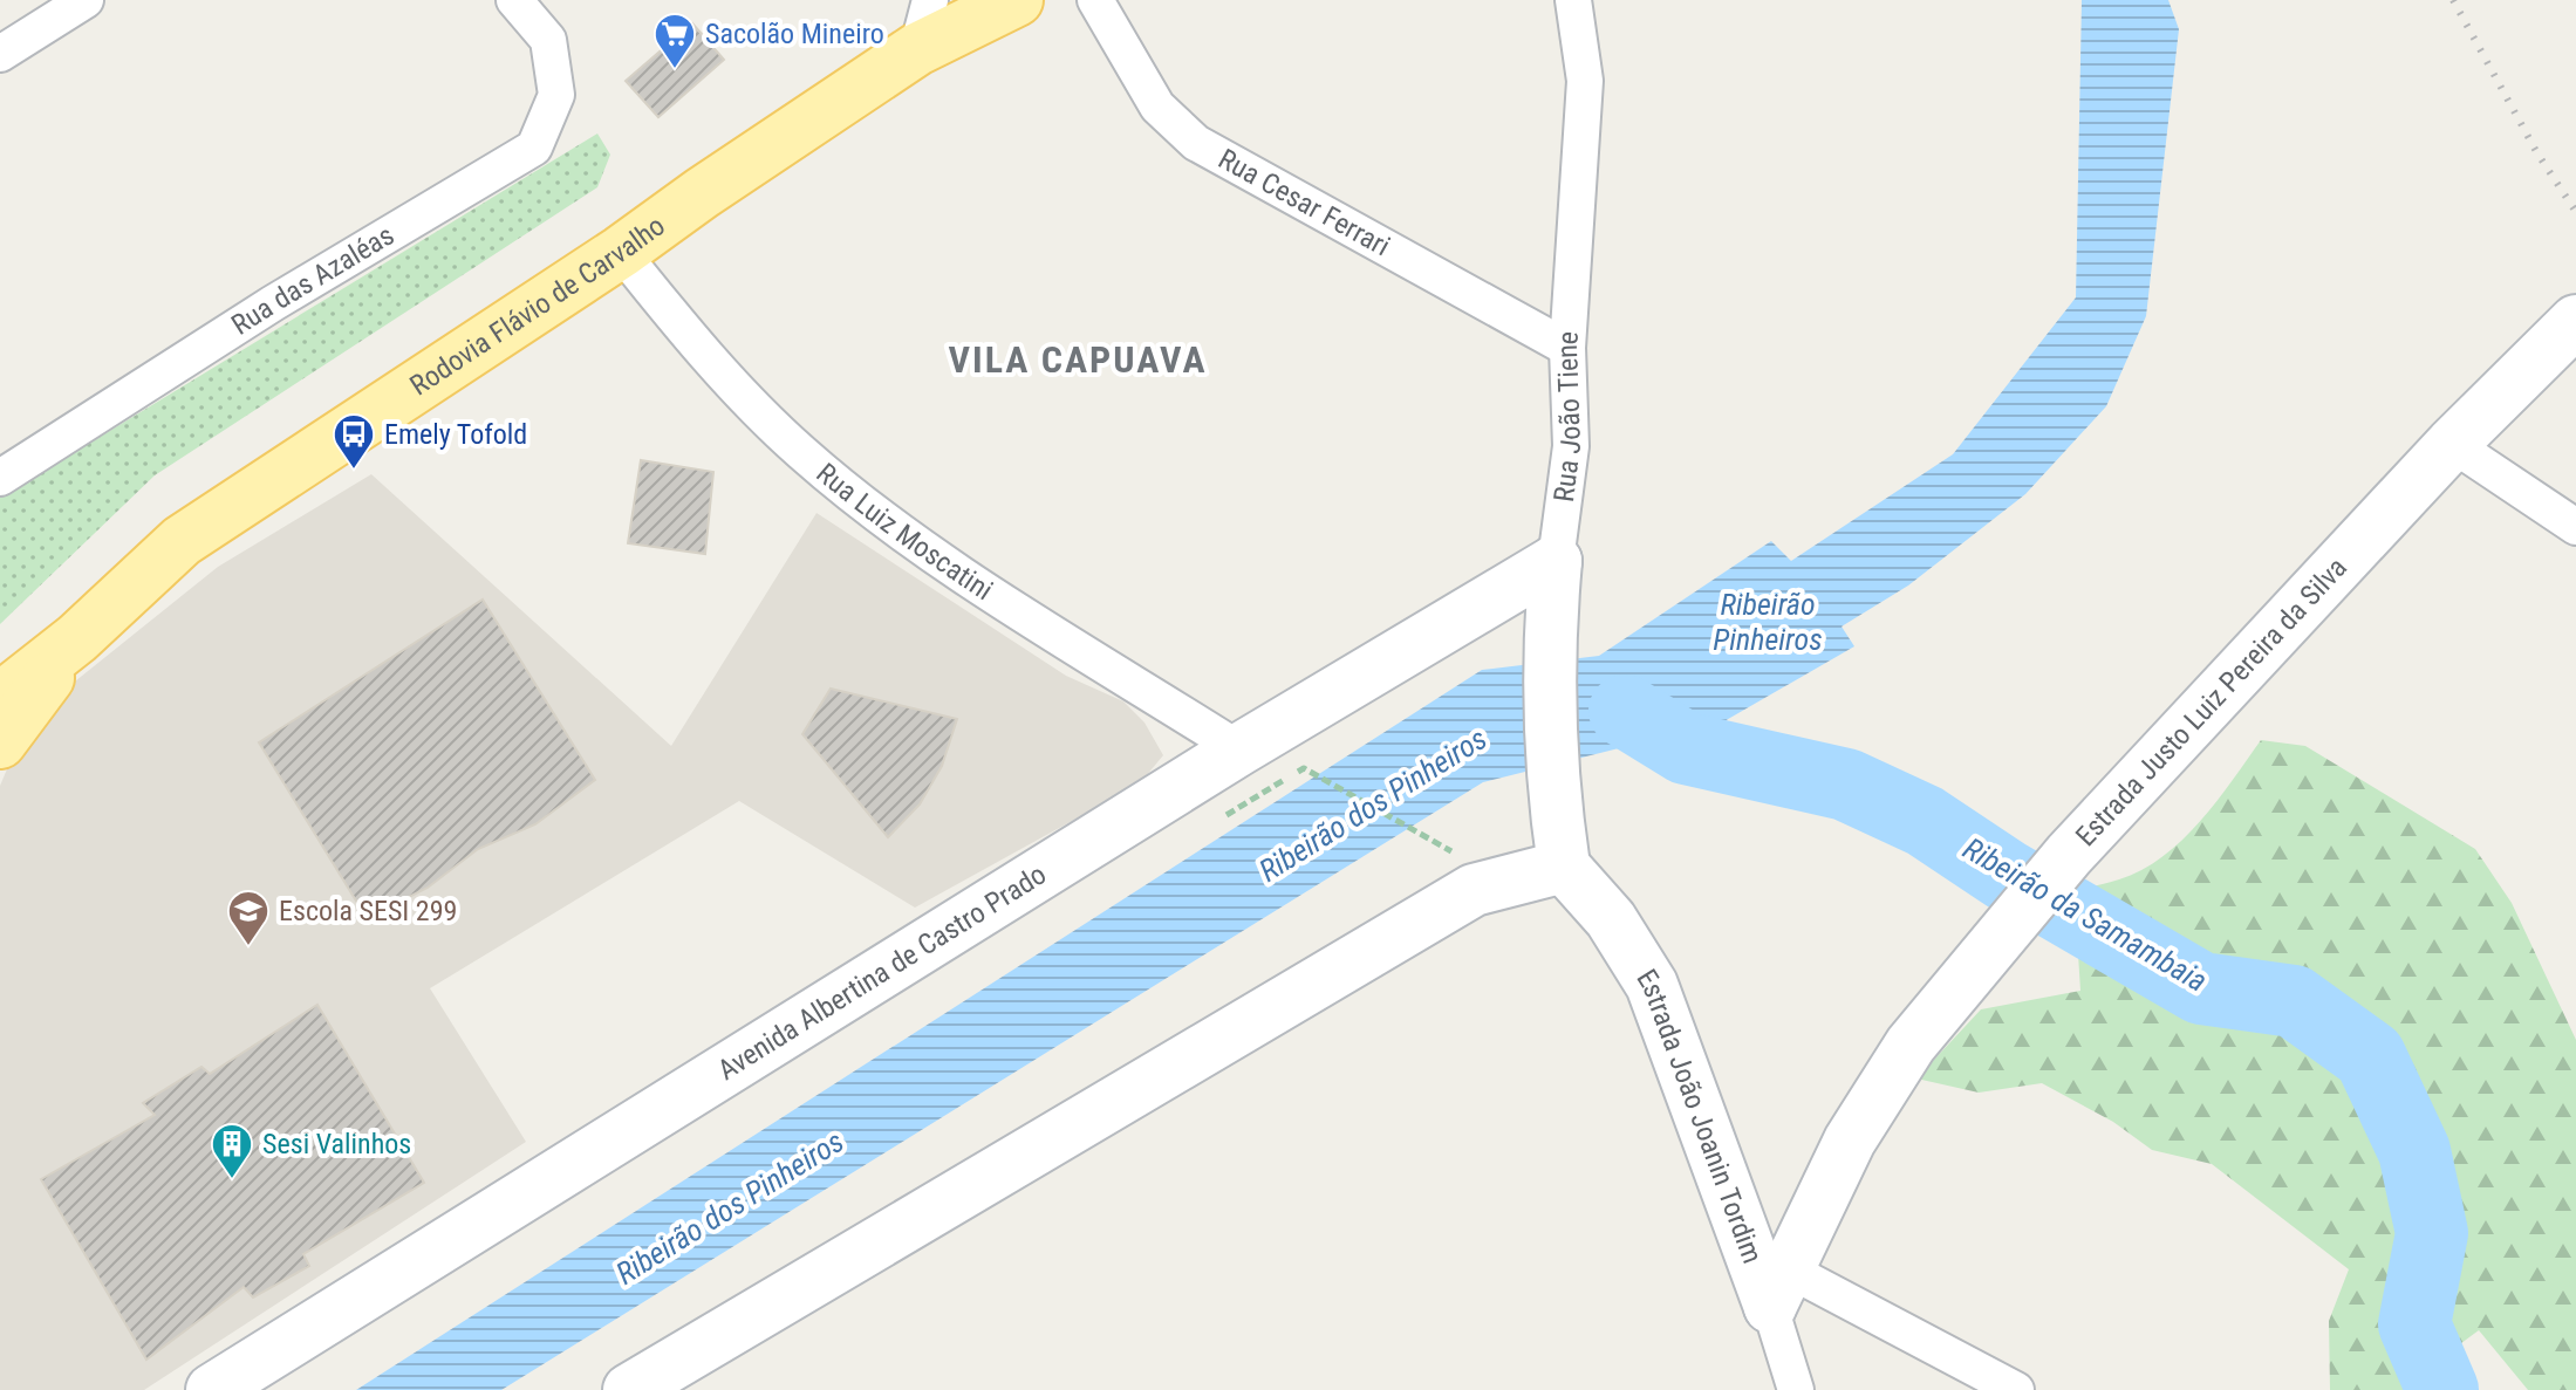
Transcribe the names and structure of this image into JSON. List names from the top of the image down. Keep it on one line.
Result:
{"streets":{"main road":["Rodovia Flávio de Carvalho","Rua João Tiene","Estrada Justo Luiz Pereira da Silva","Avenida Albertina de Castro Prado","Estrada João Joanin Tordim"],"street":["Rua Cesar Ferrari","Rua das Azaléas","Rua Luiz Moscatini"]},"crossings":[["Rua Cesar Ferrari","Rua João Tiene"],["Rodovia Flávio de Carvalho","Rua Luiz Moscatini"],["Rua João Tiene","Avenida Albertina de Castro Prado"],["Rua João Tiene","Estrada João Joanin Tordim"],["Rua Luiz Moscatini","Avenida Albertina de Castro Prado"],["Estrada Justo Luiz Pereira da Silva","Estrada João Joanin Tordim"]],"districts":["VILA CAPUAVA"],"water":["Ribeirão Pinheiros","Ribeirão dos Pinheiros","Ribeirão da Samambaia"],"places":{"supermarket":["Sacolão Mineiro"],"bus stop":["Emely Tofold"],"school or university":["Escola SESI 299"],"building":["Sesi Valinhos"]}}
